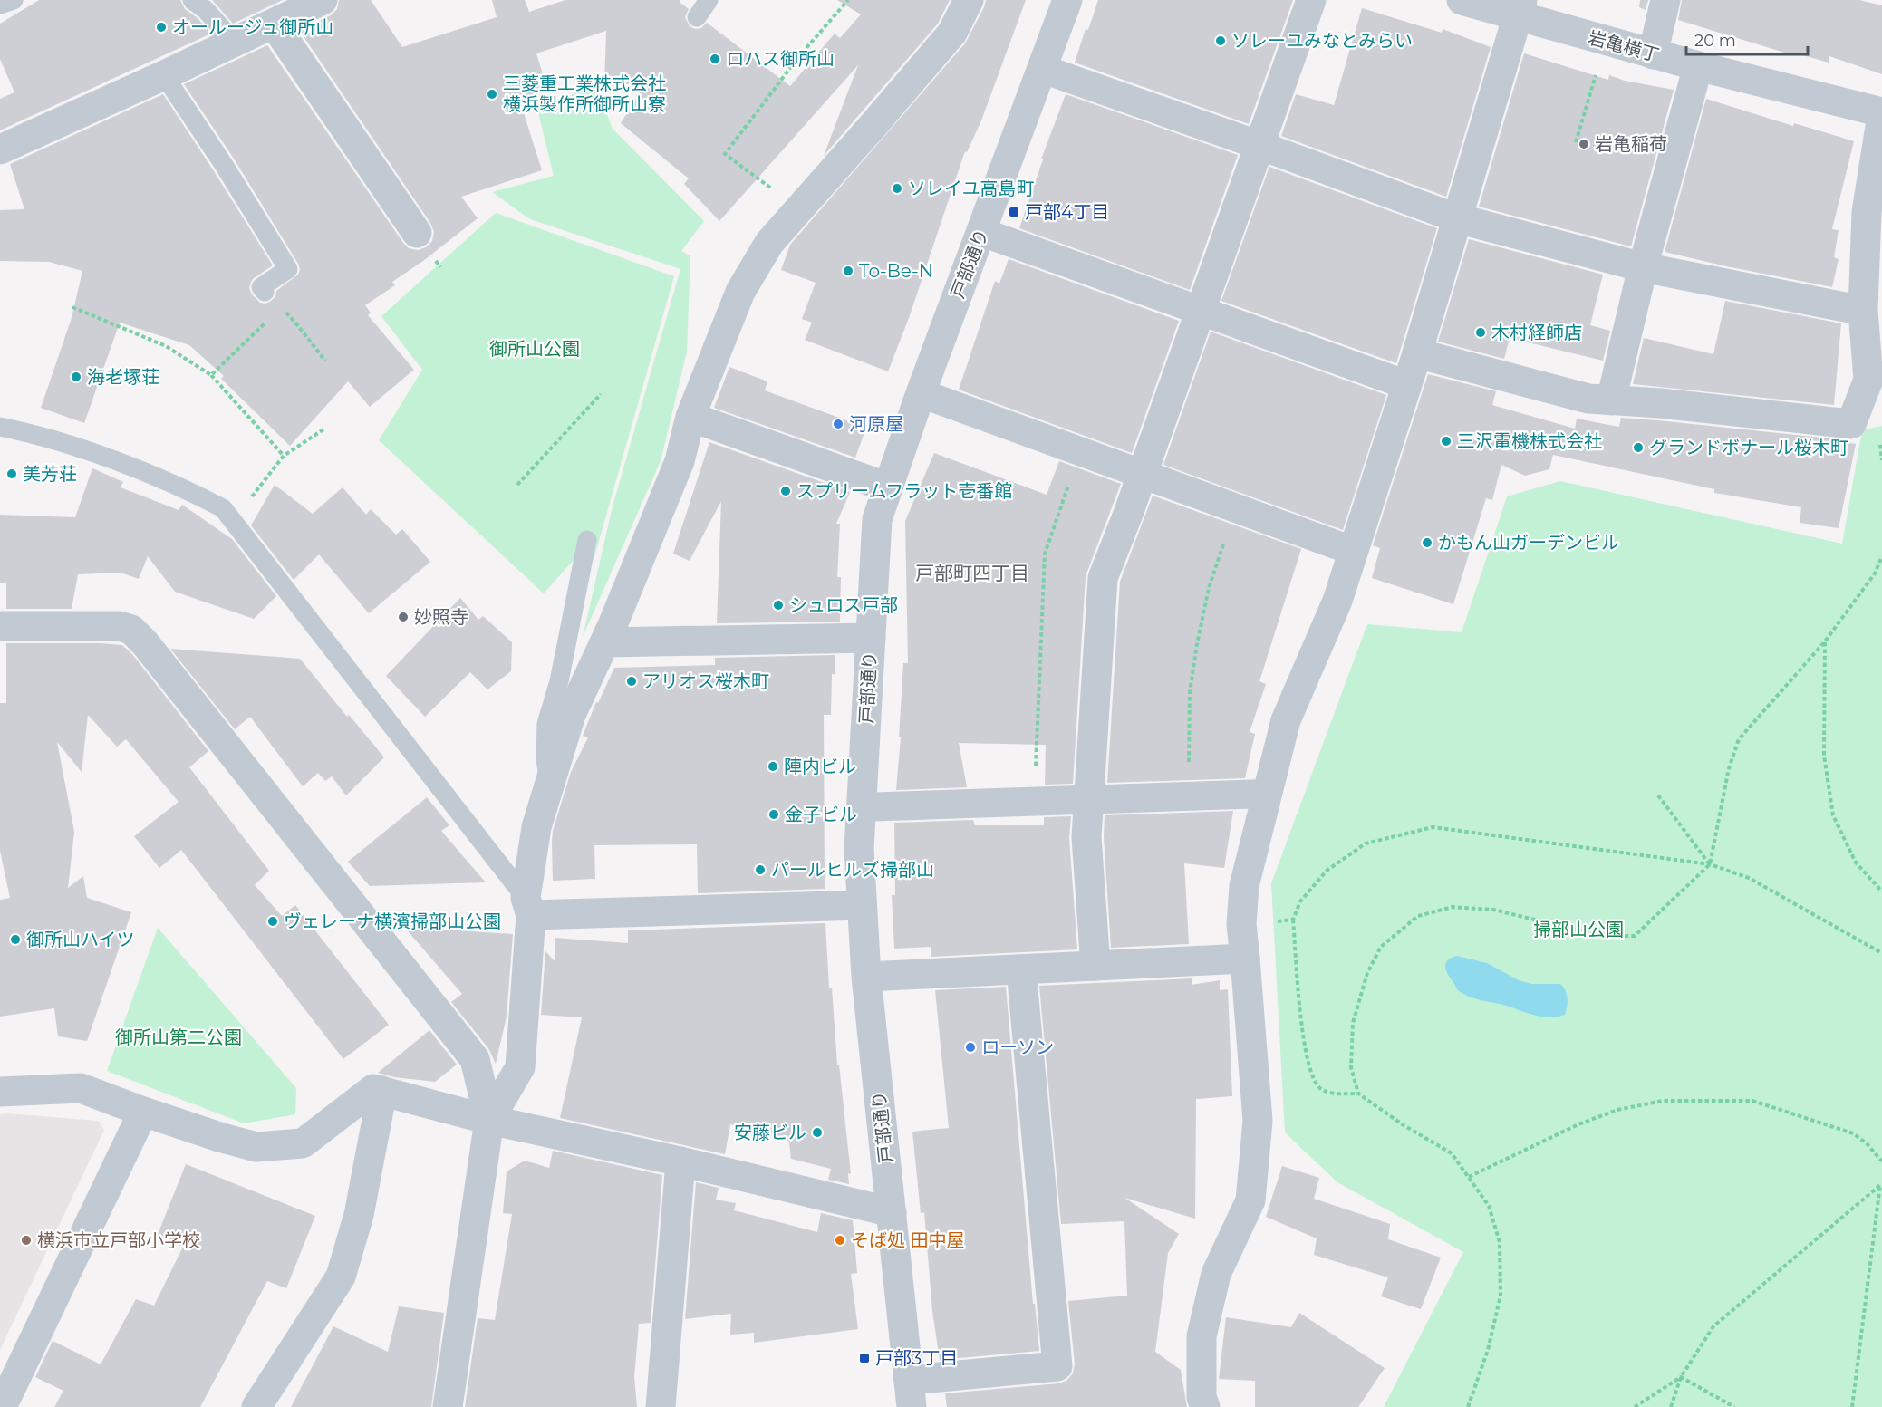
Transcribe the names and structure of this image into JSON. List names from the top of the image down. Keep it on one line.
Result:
{"streets":{"street":["岩亀横丁","戸部通り"]},"districts":["戸部町四丁目"],"parks":["御所山公園","掃部山公園","御所山第二公園"],"places":{"other":["オールージュ御所山","ソレーユみなとみらい","ロハス御所山","三菱重工業株式会社 横浜製作所御所山寮","岩亀稲荷","ソレイユ高島町","To-Be-N","木村経師店","海老塚荘","河原屋","三沢電機株式会社","グランドボナール桜木町","美芳荘","スプリームフラット壱番館","かもん山ガーデンビル","シュロス戸部","妙照寺","アリオス桜木町","陣内ビル","金子ビル","パールヒルズ掃部山","ヴェレーナ横濱掃部山公園","御所山ハイツ","ローソン","安藤ビル","横浜市立戸部小学校","そば処 田中屋"],"transit":["戸部4丁目","戸部3丁目"]},"scale_bar":"20 m"}
